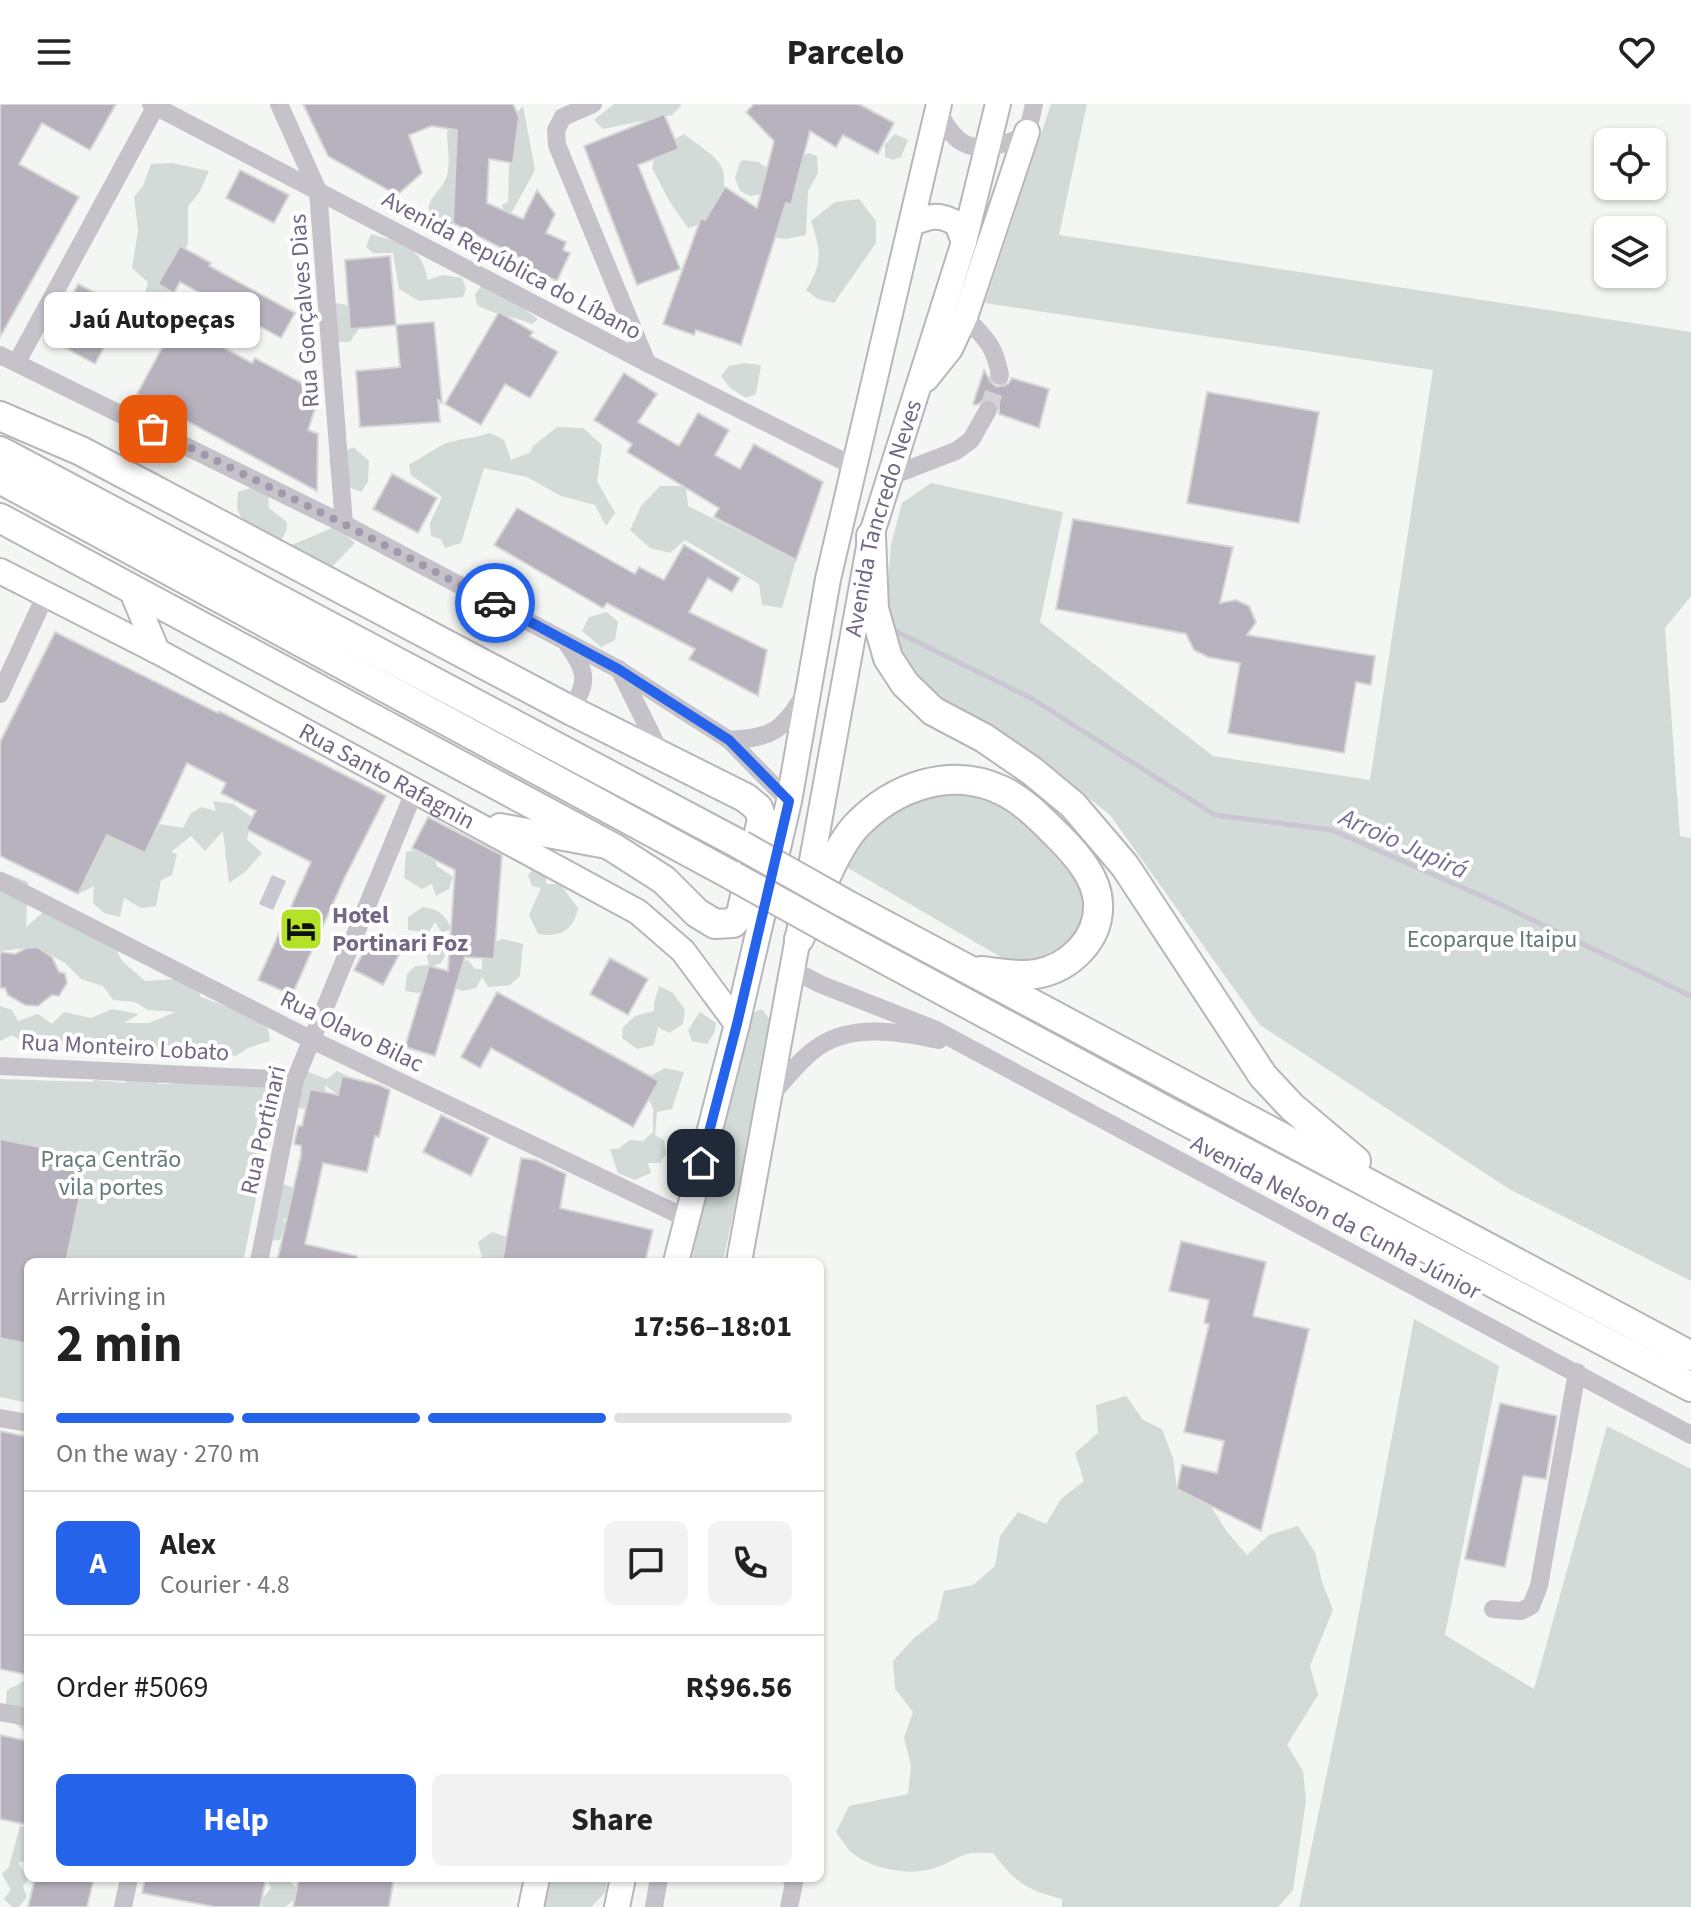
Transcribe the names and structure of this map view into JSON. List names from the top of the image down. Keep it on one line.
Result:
{"streets":{"main road":["Avenida Tancredo Neves","Rua Santo Rafagnin"],"street":["Avenida República do Líbano","Rua Gonçalves Dias","Rua Olavo Bilac","Rua Monteiro Lobato","Rua Portinari","Avenida Nelson da Cunha Júnior"]},"crossings":[["Avenida República do Líbano","Rua Gonçalves Dias"],["Avenida República do Líbano","Avenida Tancredo Neves"],["Avenida Tancredo Neves","Rua Santo Rafagnin"],["Avenida Tancredo Neves","Rua Olavo Bilac"],["Avenida Tancredo Neves","Avenida Nelson da Cunha Júnior"],["Rua Santo Rafagnin","Rua Portinari"],["Rua Olavo Bilac","Rua Portinari"],["Rua Monteiro Lobato","Rua Portinari"]],"water":["Arroio Jupirá"],"parks":["Ecoparque Itaipu","Praça Centrão vila portes"],"places":{"other":["Jaú Autopeças"],"hotel":["Hotel Portinari Foz"]},"page":{"header":"Parcelo","bubble":"Jaú Autopeças","heading":["2 min","Arriving in","17:56–18:01"],"panel":["Alex","Courier · 4.8","Order #5069","R$96.56"],"bar":"On the way · 270 m","round":"A","buttons":["Help","Share"]}}
